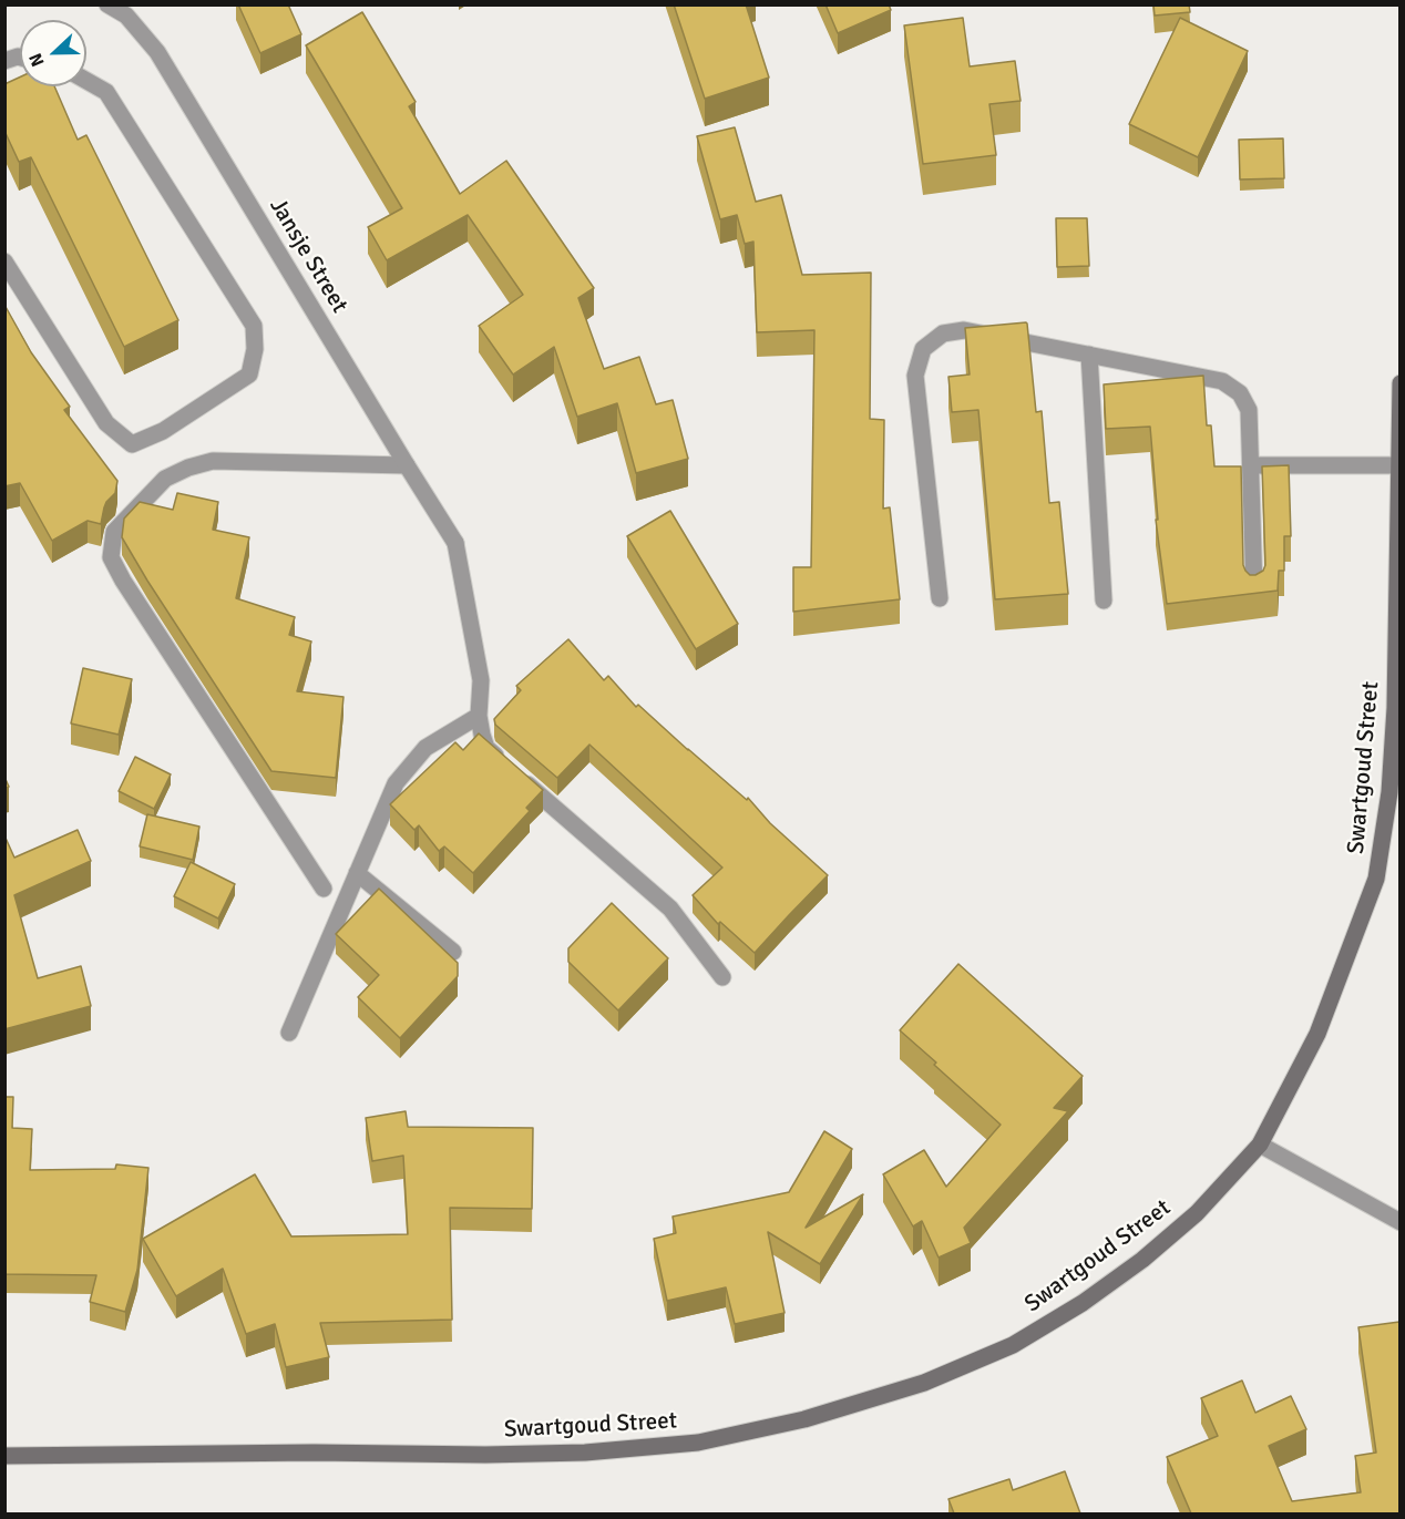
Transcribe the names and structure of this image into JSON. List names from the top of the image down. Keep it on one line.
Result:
{"streets":{"street":["Jansje Street","Swartgoud Street"]},"north":"left"}
